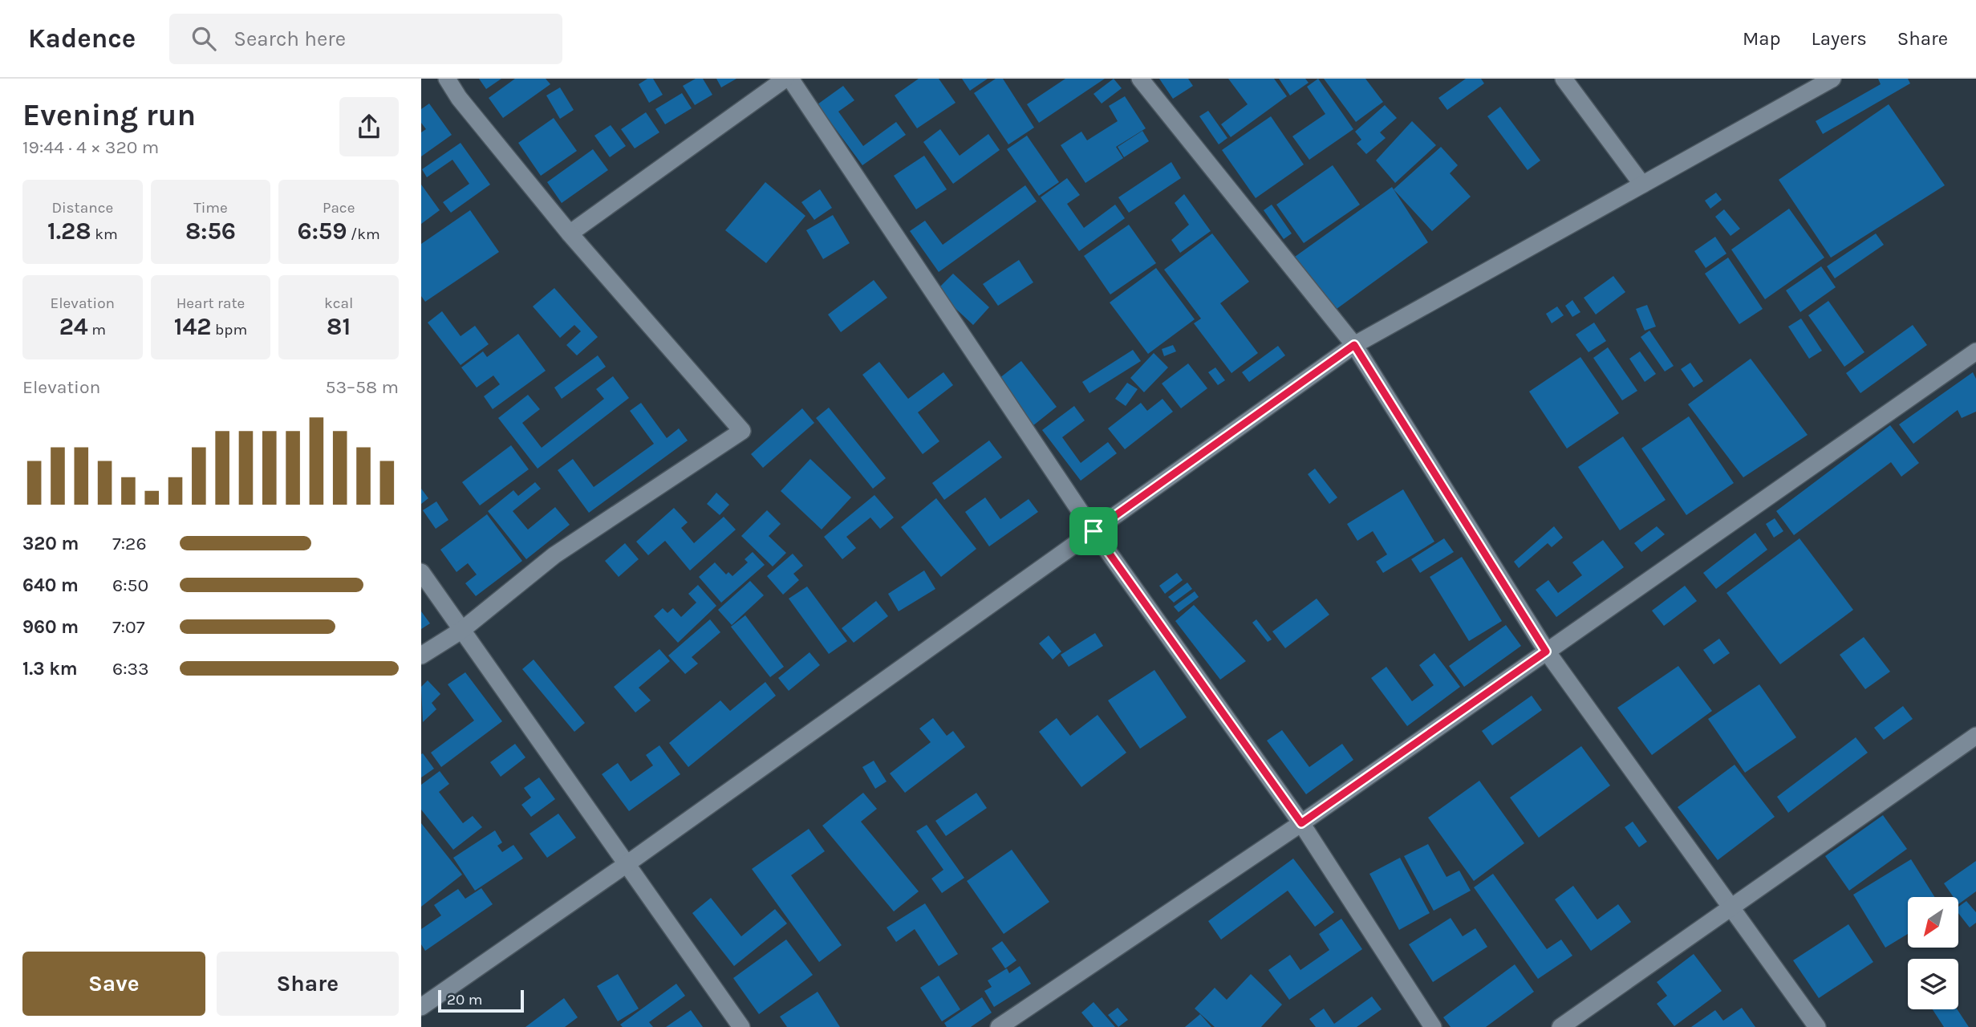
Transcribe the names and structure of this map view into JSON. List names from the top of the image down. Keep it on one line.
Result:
{"scale_bar":"20 m","north":"bottom left","page":{"header":"Kadence","search":"Search here","nav":["Map","Layers","Share"],"heading":["Evening run","19:44 · 4 × 320 m"],"stats":[["Distance","1.28 km"],["Time","8:56"],["Pace","6:59 /km"],["Elevation","24 m"],["Heart rate","142 bpm"],["kcal","81"]],"chart":["Elevation","53–58 m"],"list":[{"name":"320 m","note":"7:26"},{"name":"640 m","note":"6:50"},{"name":"960 m","note":"7:07"},{"name":"1.3 km","note":"6:33"}],"buttons":["Save","Share"],"scale":"20 m"}}
